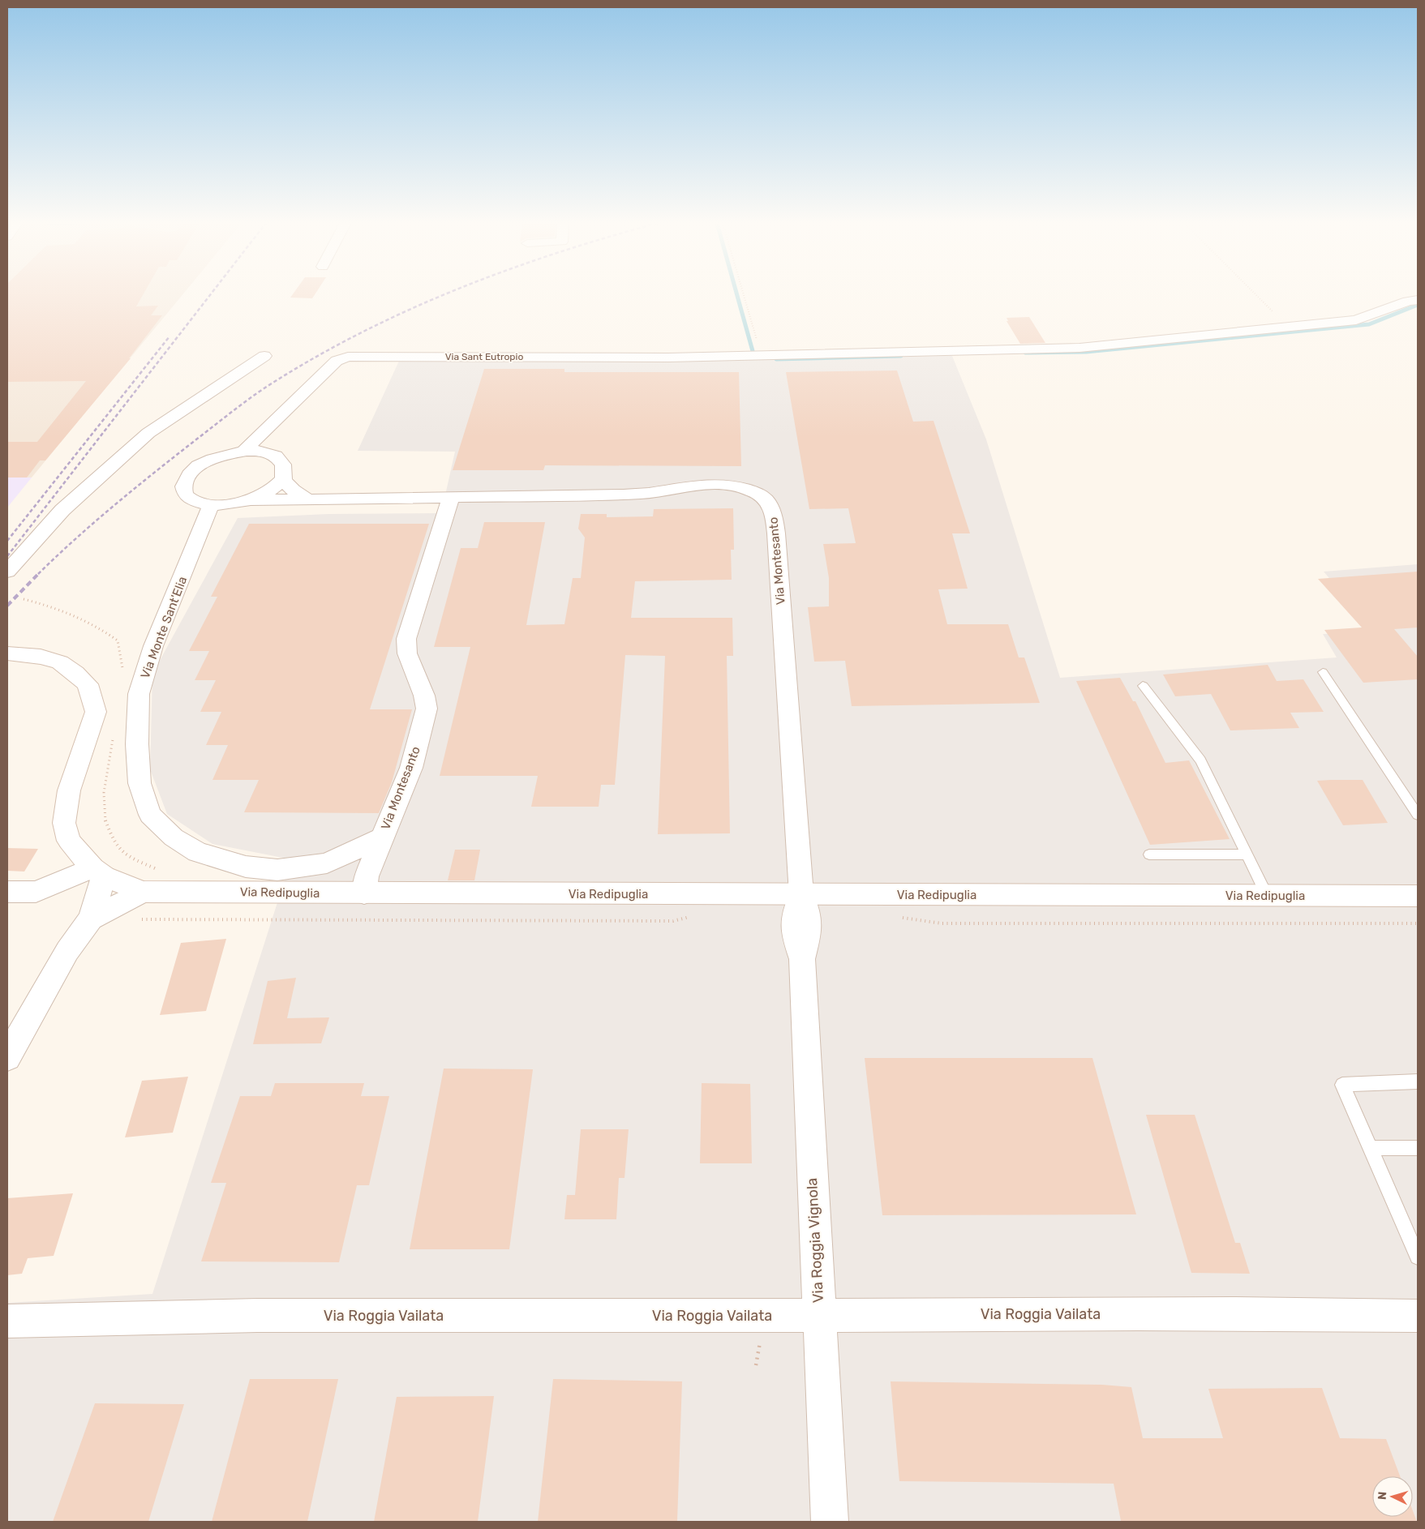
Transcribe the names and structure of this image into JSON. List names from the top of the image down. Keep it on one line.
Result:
{"streets":{"street":["Via Sant Eutropio","Via Montesanto","Via Monte Sant'Elia","Via Redipuglia","Via Roggia Vignola","Via Roggia Vailata"]},"crossings":[["Via Montesanto","Via Monte Sant'Elia"],["Via Montesanto","Via Redipuglia"],["Via Montesanto","Via Roggia Vignola"],["Via Redipuglia","Via Roggia Vignola"],["Via Roggia Vignola","Via Roggia Vailata"]],"north":"left"}
